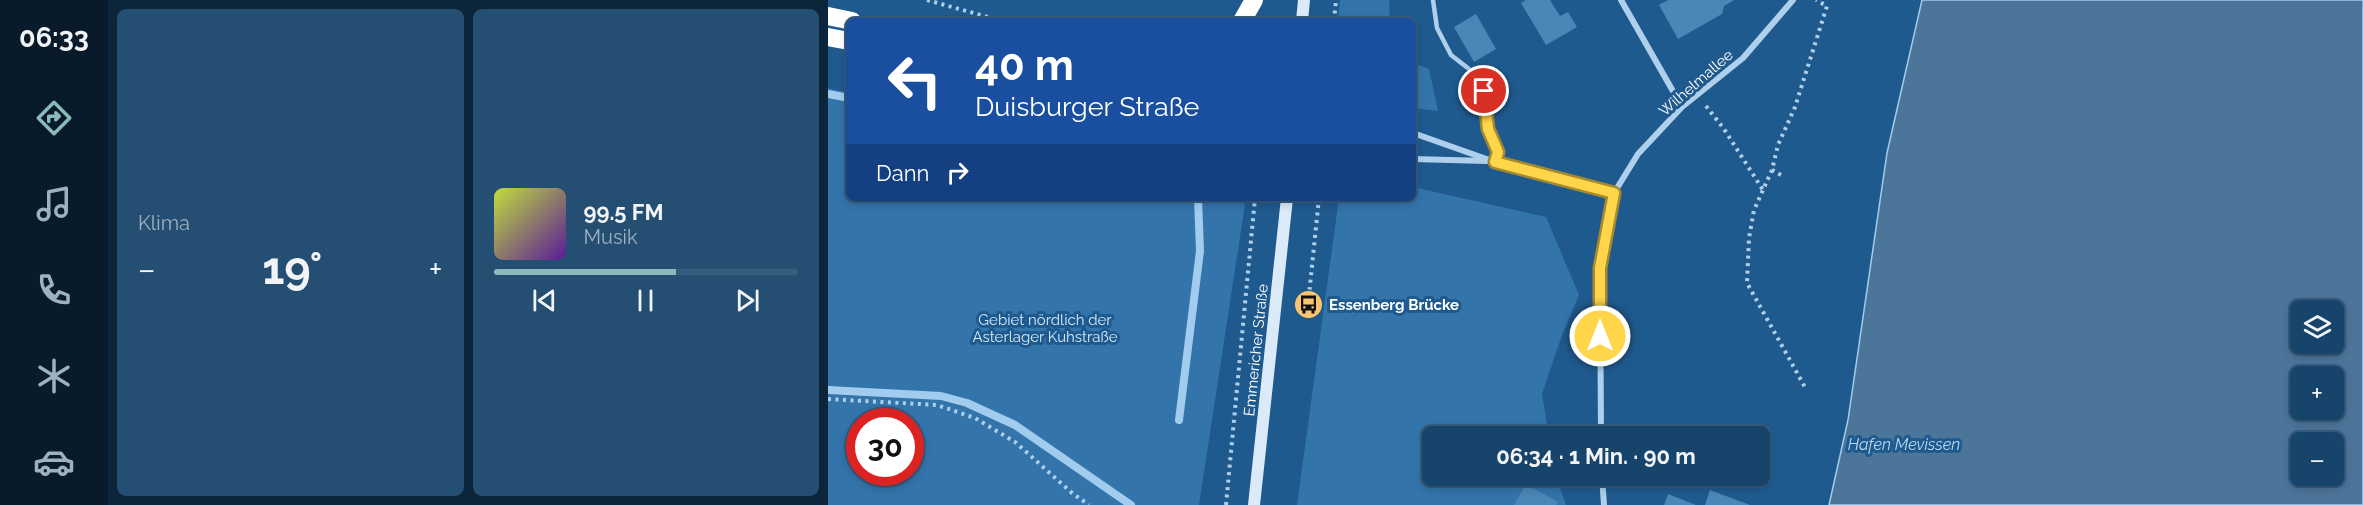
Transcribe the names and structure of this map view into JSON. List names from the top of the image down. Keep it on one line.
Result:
{"streets":{"main road":["Emmericher Straße"],"street":["Wilhelmallee"]},"water":["Hafen Mevissen"],"parks":["Gebiet nördlich der Asterlager Kuhstraße"],"places":{"bus stop":["Essenberg Brücke"]},"page":{"tabs":"06:33","tile":"Klima","turn":["40 m","Duisburger Straße"],"then":"Dann","song":["99.5 FM","Musik"],"heat":["−","19°","+"],"map_buttons":["+","−"],"limit":"30","trip":"06:34 · 1 Min. · 90 m"}}
